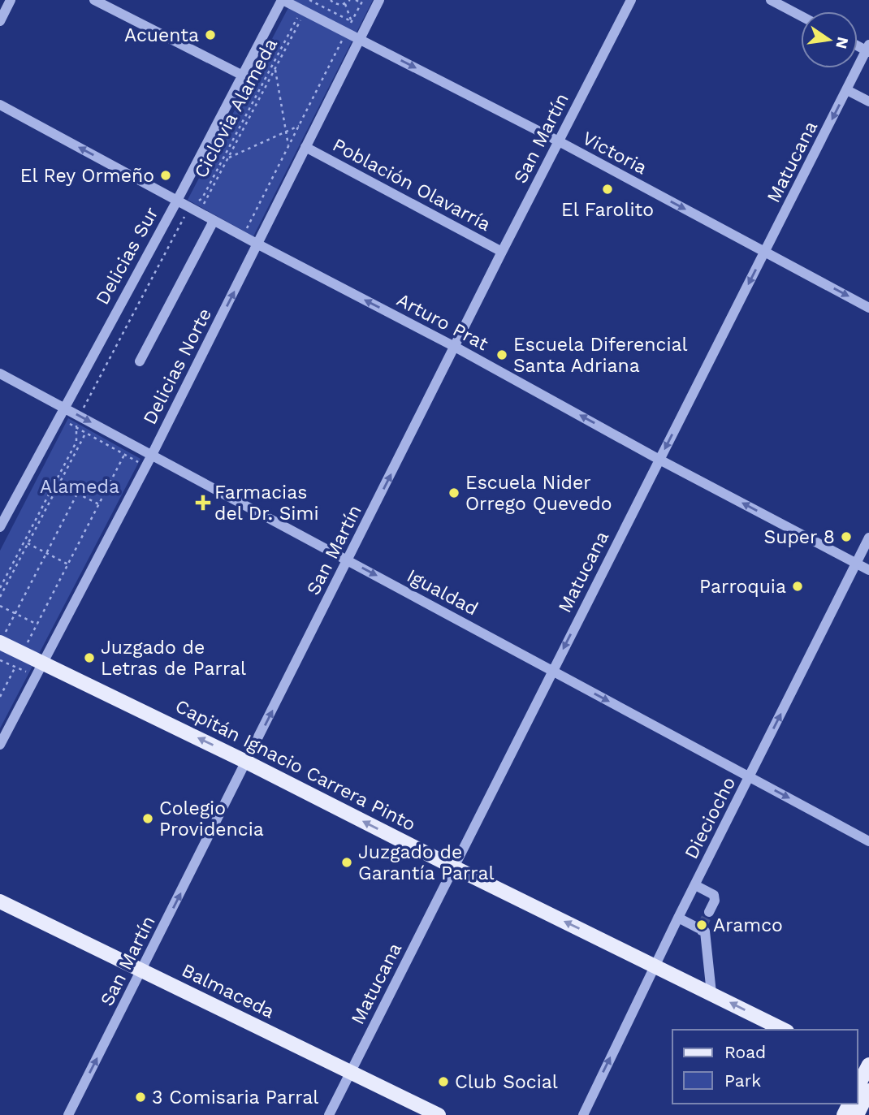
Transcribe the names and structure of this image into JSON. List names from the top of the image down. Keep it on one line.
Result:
{"streets":{"main road":["Capitán Ignacio Carrera Pinto","Balmaceda"],"street":["San Martín","Victoria","Matucana","Población Olavarría","Delicias Sur","Arturo Prat","Delicias Norte","Igualdad","Dieciocho"],"path":["Ciclovia Alameda"]},"crossings":[["Ciclovia Alameda","Victoria"],["Ciclovia Alameda","Delicias Sur"],["Ciclovia Alameda","Arturo Prat"],["Ciclovia Alameda","Igualdad"],["San Martín","Victoria"],["San Martín","Población Olavarría"],["San Martín","Arturo Prat"],["San Martín","Igualdad"],["San Martín","Capitán Ignacio Carrera Pinto"],["San Martín","Balmaceda"],["Victoria","Matucana"],["Victoria","Delicias Sur"],["Victoria","Delicias Norte"],["Matucana","Arturo Prat"],["Matucana","Igualdad"],["Matucana","Capitán Ignacio Carrera Pinto"],["Matucana","Balmaceda"],["Población Olavarría","Delicias Norte"],["Delicias Sur","Arturo Prat"],["Delicias Sur","Igualdad"],["Arturo Prat","Delicias Norte"],["Arturo Prat","Dieciocho"],["Delicias Norte","Igualdad"],["Delicias Norte","Capitán Ignacio Carrera Pinto"],["Igualdad","Dieciocho"],["Capitán Ignacio Carrera Pinto","Dieciocho"]],"one_way":["San Martín","Victoria","Matucana","Arturo Prat","Igualdad","Capitán Ignacio Carrera Pinto","Dieciocho"],"parks":["Alameda"],"places":{"other":["Acuenta","El Rey Ormeño","El Farolito","Escuela Diferencial Santa Adriana","Escuela Nider Orrego Quevedo","Super 8","Parroquia","Juzgado de Letras de Parral","Colegio Providencia","Juzgado de Garantía Parral","Aramco","Club Social","3 Comisaria Parral"],"health":["Farmacias del Dr. Simi"]},"legend":["Road","Park"],"north":"right"}
